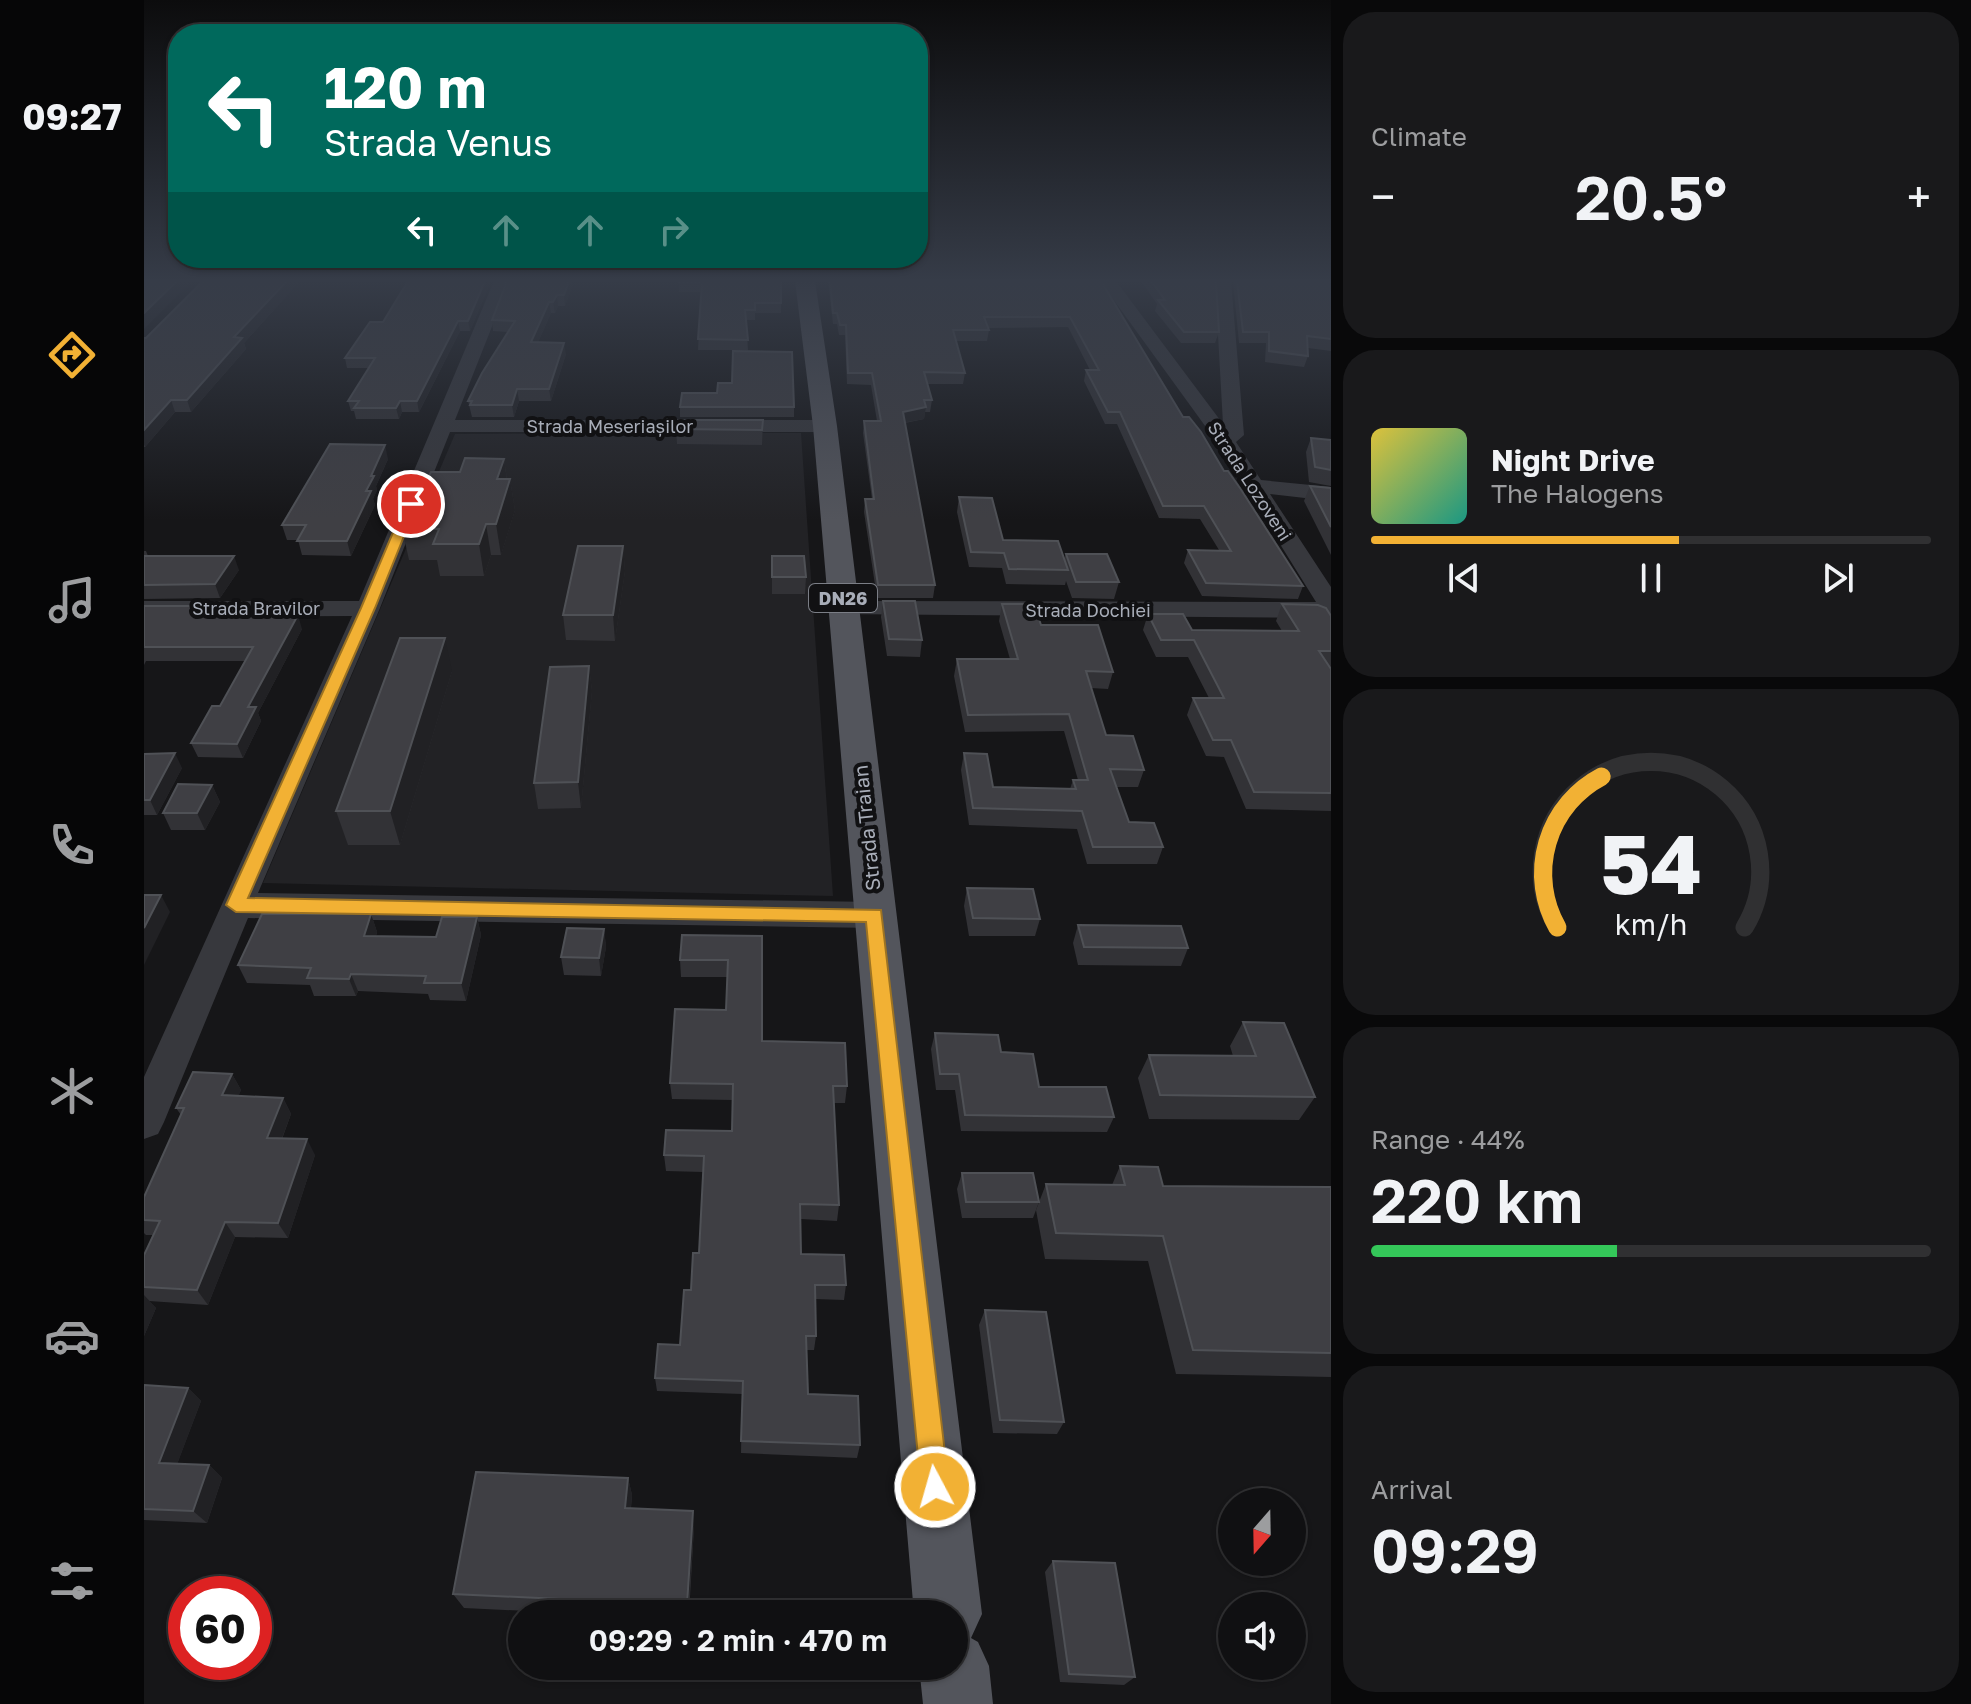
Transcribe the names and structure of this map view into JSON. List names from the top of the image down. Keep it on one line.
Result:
{"streets":{"main road":["DN26","Strada Traian"],"street":["Strada Meseriașilor","Strada Lozoveni","Strada Bravilor","Strada Dochiei"]},"crossings":[["Strada Meseriașilor","Strada Traian"],["Strada Lozoveni","Strada Dochiei"],["Strada Dochiei","Strada Traian"]],"north":"bottom","page":{"tabs":"09:27","tile":["Climate",["Range · 44%","220 km"],["Arrival","09:29"]],"turn":["120 m","Strada Venus"],"heat":["−","20.5°","+"],"song":["Night Drive","The Halogens"],"limit":"60","trip":"09:29 · 2 min · 470 m","gauge":["54","km/h"]}}
